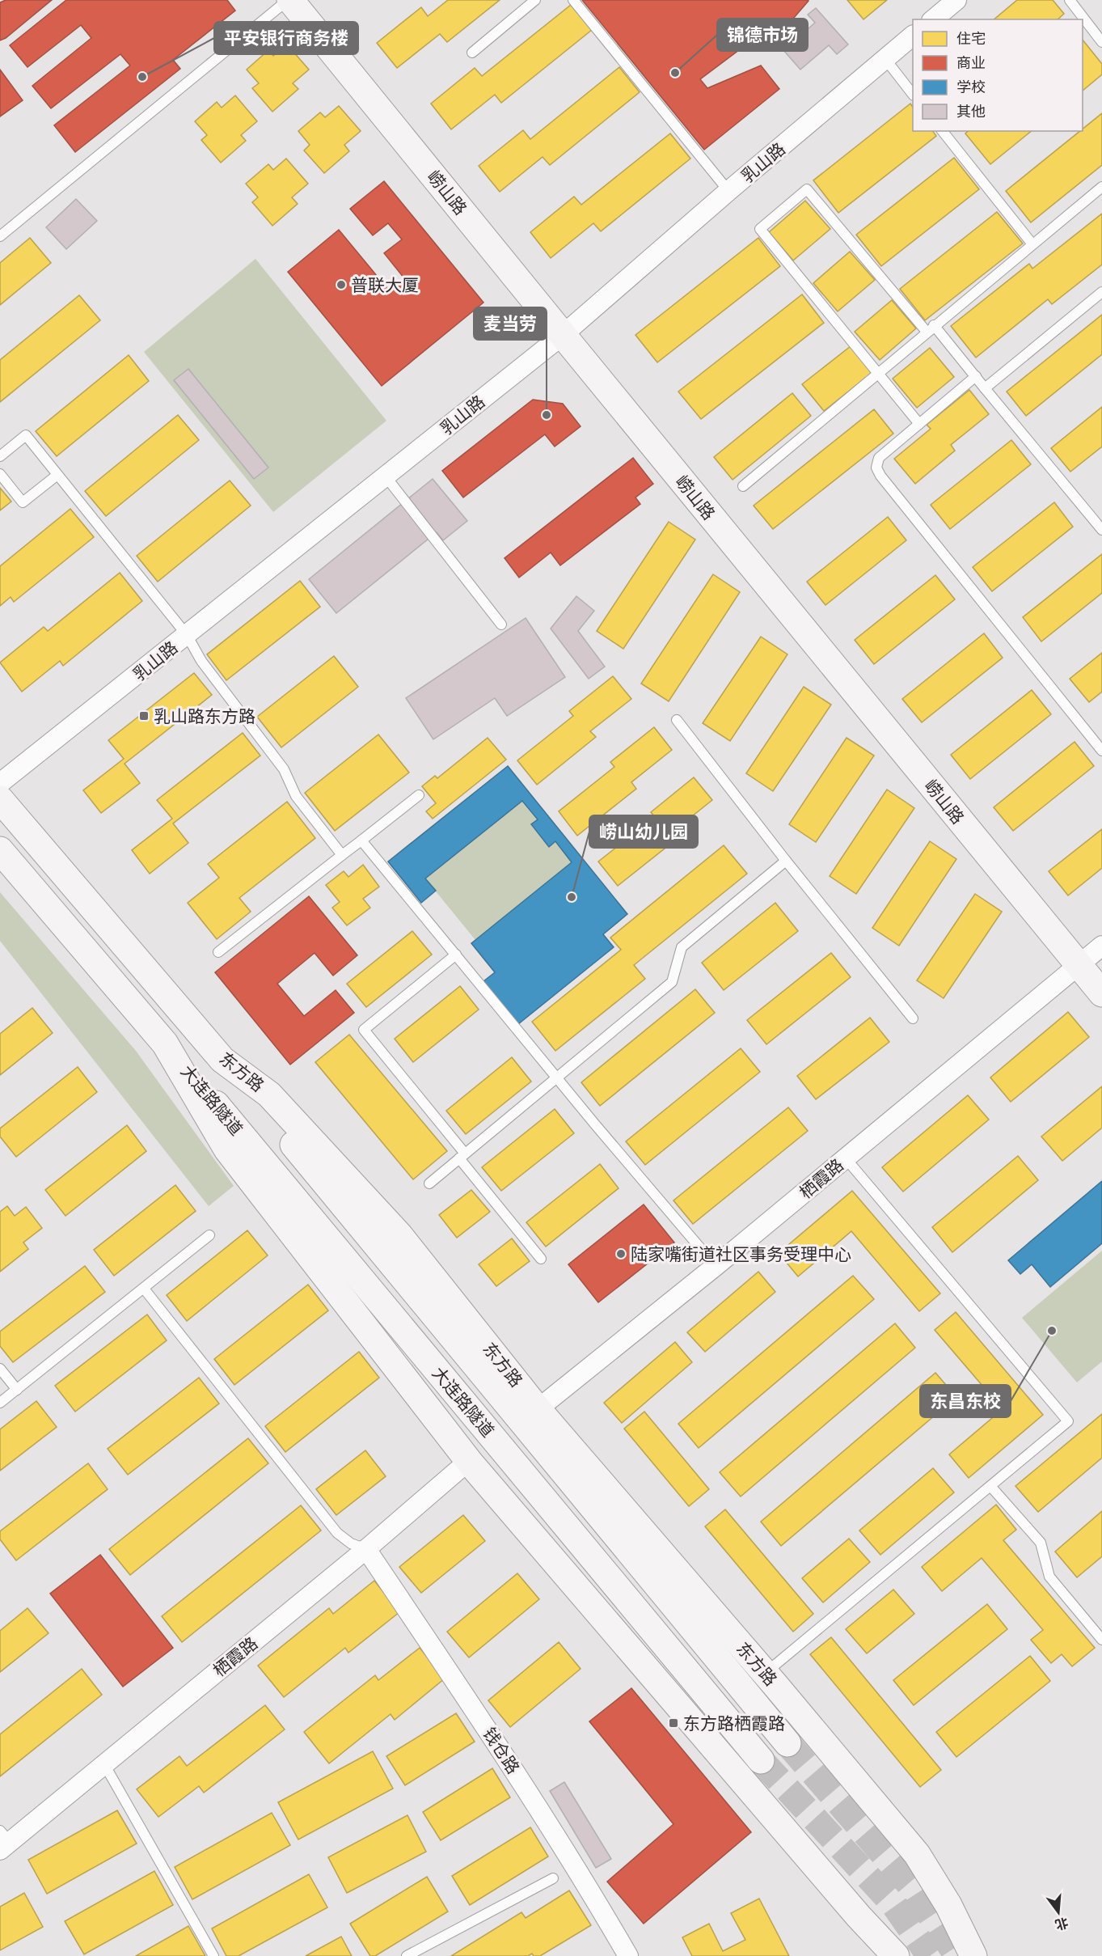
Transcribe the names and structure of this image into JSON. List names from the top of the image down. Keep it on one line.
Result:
{"streets":{"main road":["崂山路","东方路","大连路隧道"],"street":["乳山路","栖霞路","钱仓路"]},"crossings":[["乳山路","崂山路"],["崂山路","栖霞路"],["东方路","大连路隧道"],["东方路","栖霞路"],["栖霞路","钱仓路"]],"places":{"other":["锦德市场","平安银行商务楼","普联大厦","麦当劳","崂山幼儿园","陆家嘴街道社区事务受理中心","东昌东校"],"transit":["乳山路东方路","东方路栖霞路"]},"legend":["住宅","商业","学校","其他"],"north":"bottom"}
